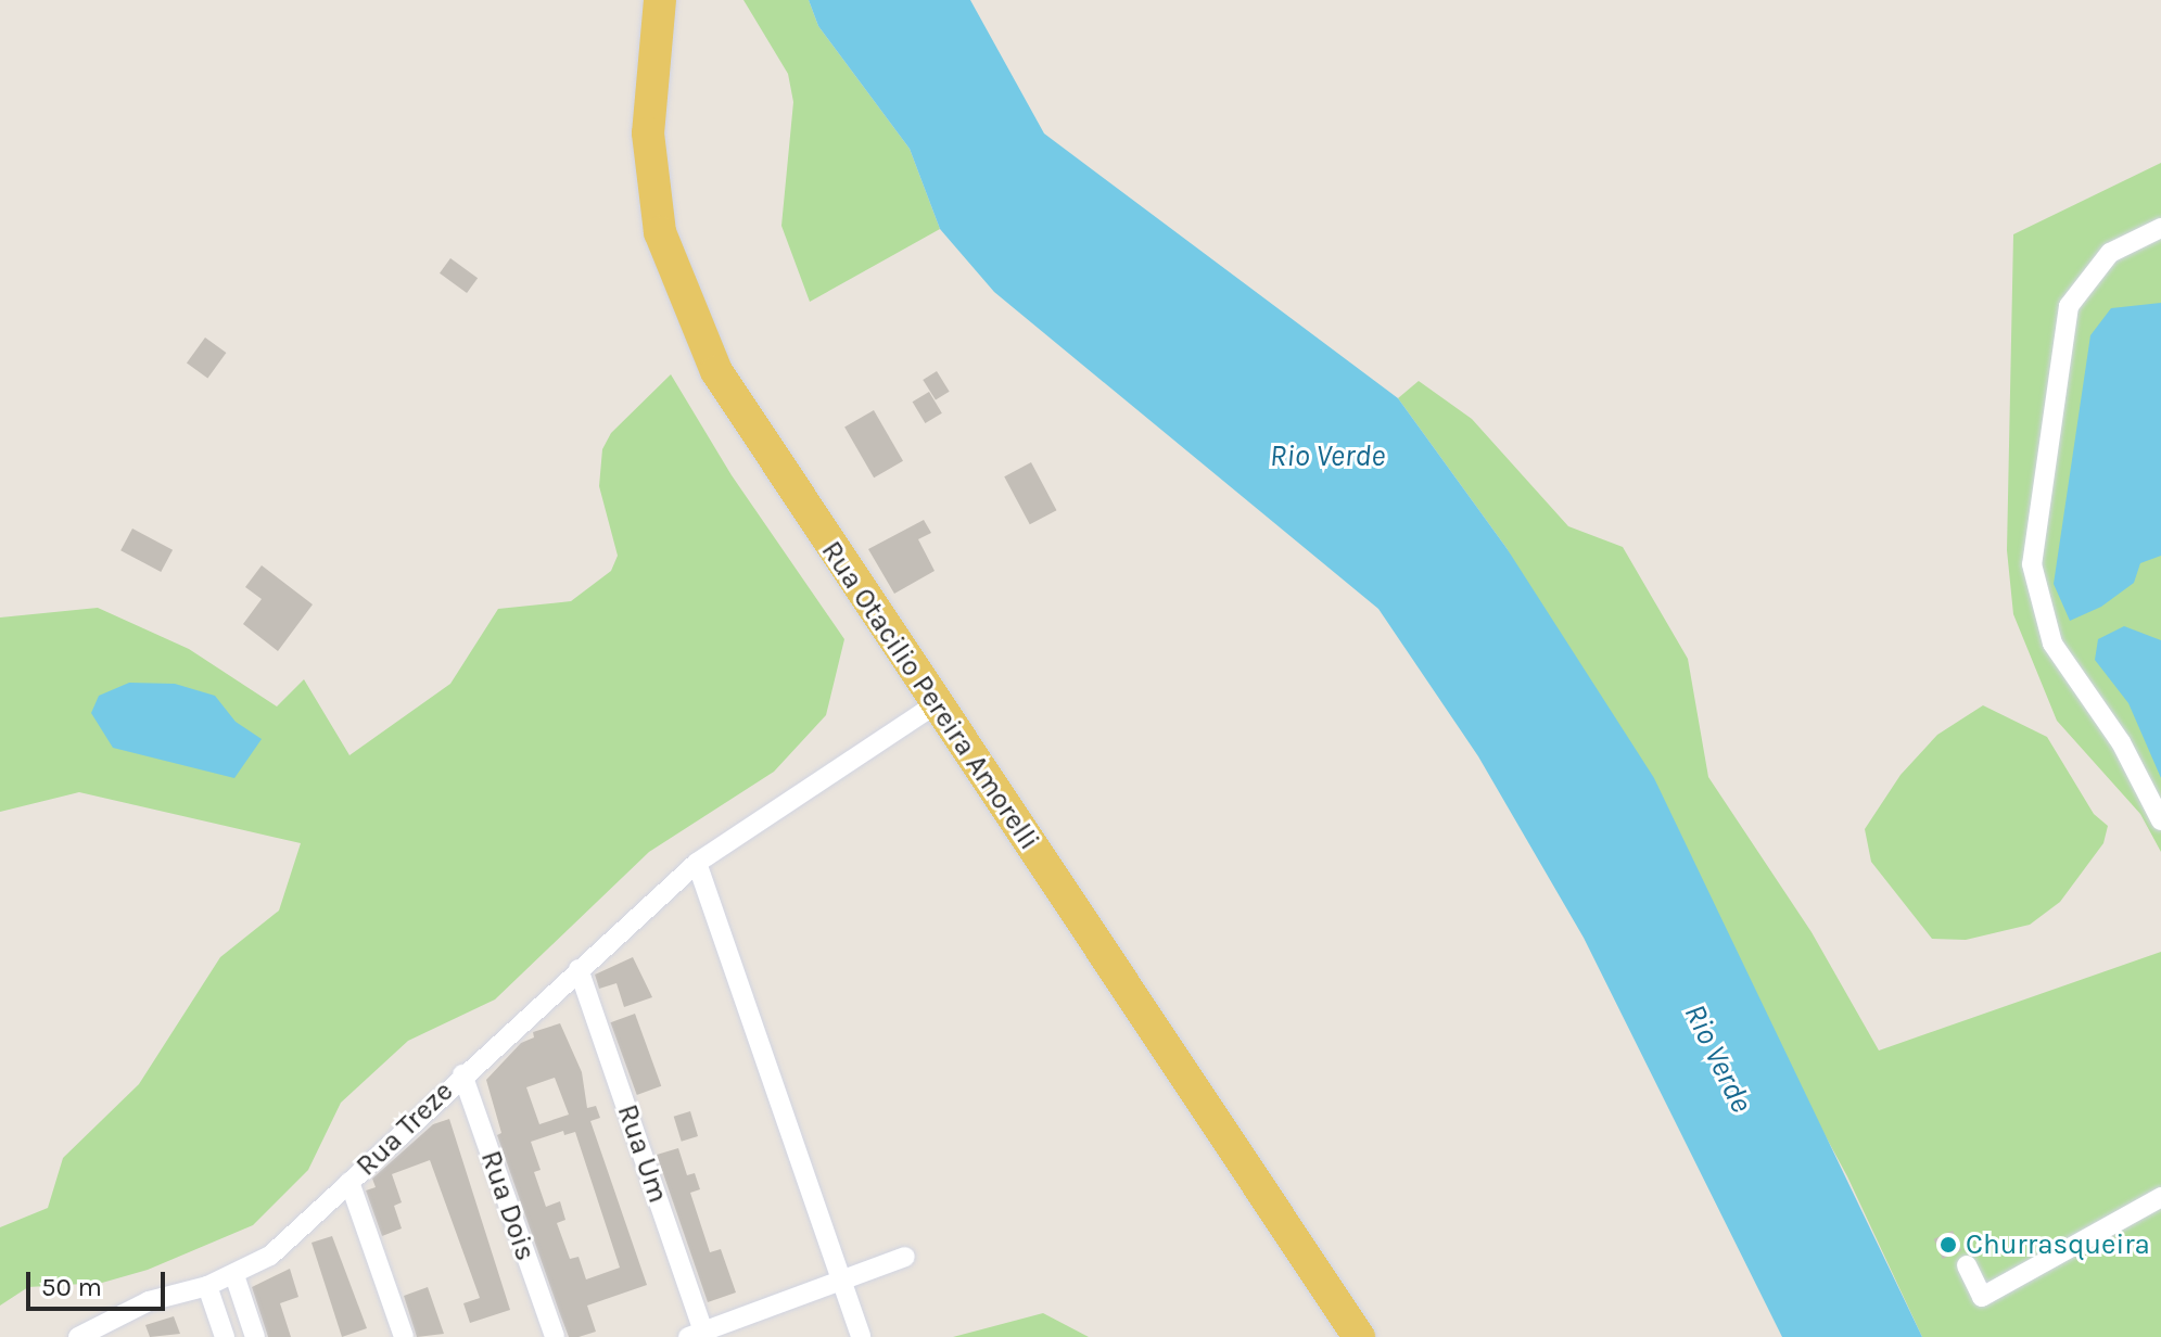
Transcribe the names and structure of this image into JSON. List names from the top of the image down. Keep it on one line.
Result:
{"streets":{"main road":["Rua Otacilio Pereira Amorelli"],"street":["Rua Treze","Rua Um","Rua Dois"]},"crossings":[["Rua Otacilio Pereira Amorelli","Rua Treze"],["Rua Treze","Rua Um"],["Rua Treze","Rua Dois"]],"water":["Rio Verde"],"places":["Churrasqueira"],"scale_bar":"50 m"}
